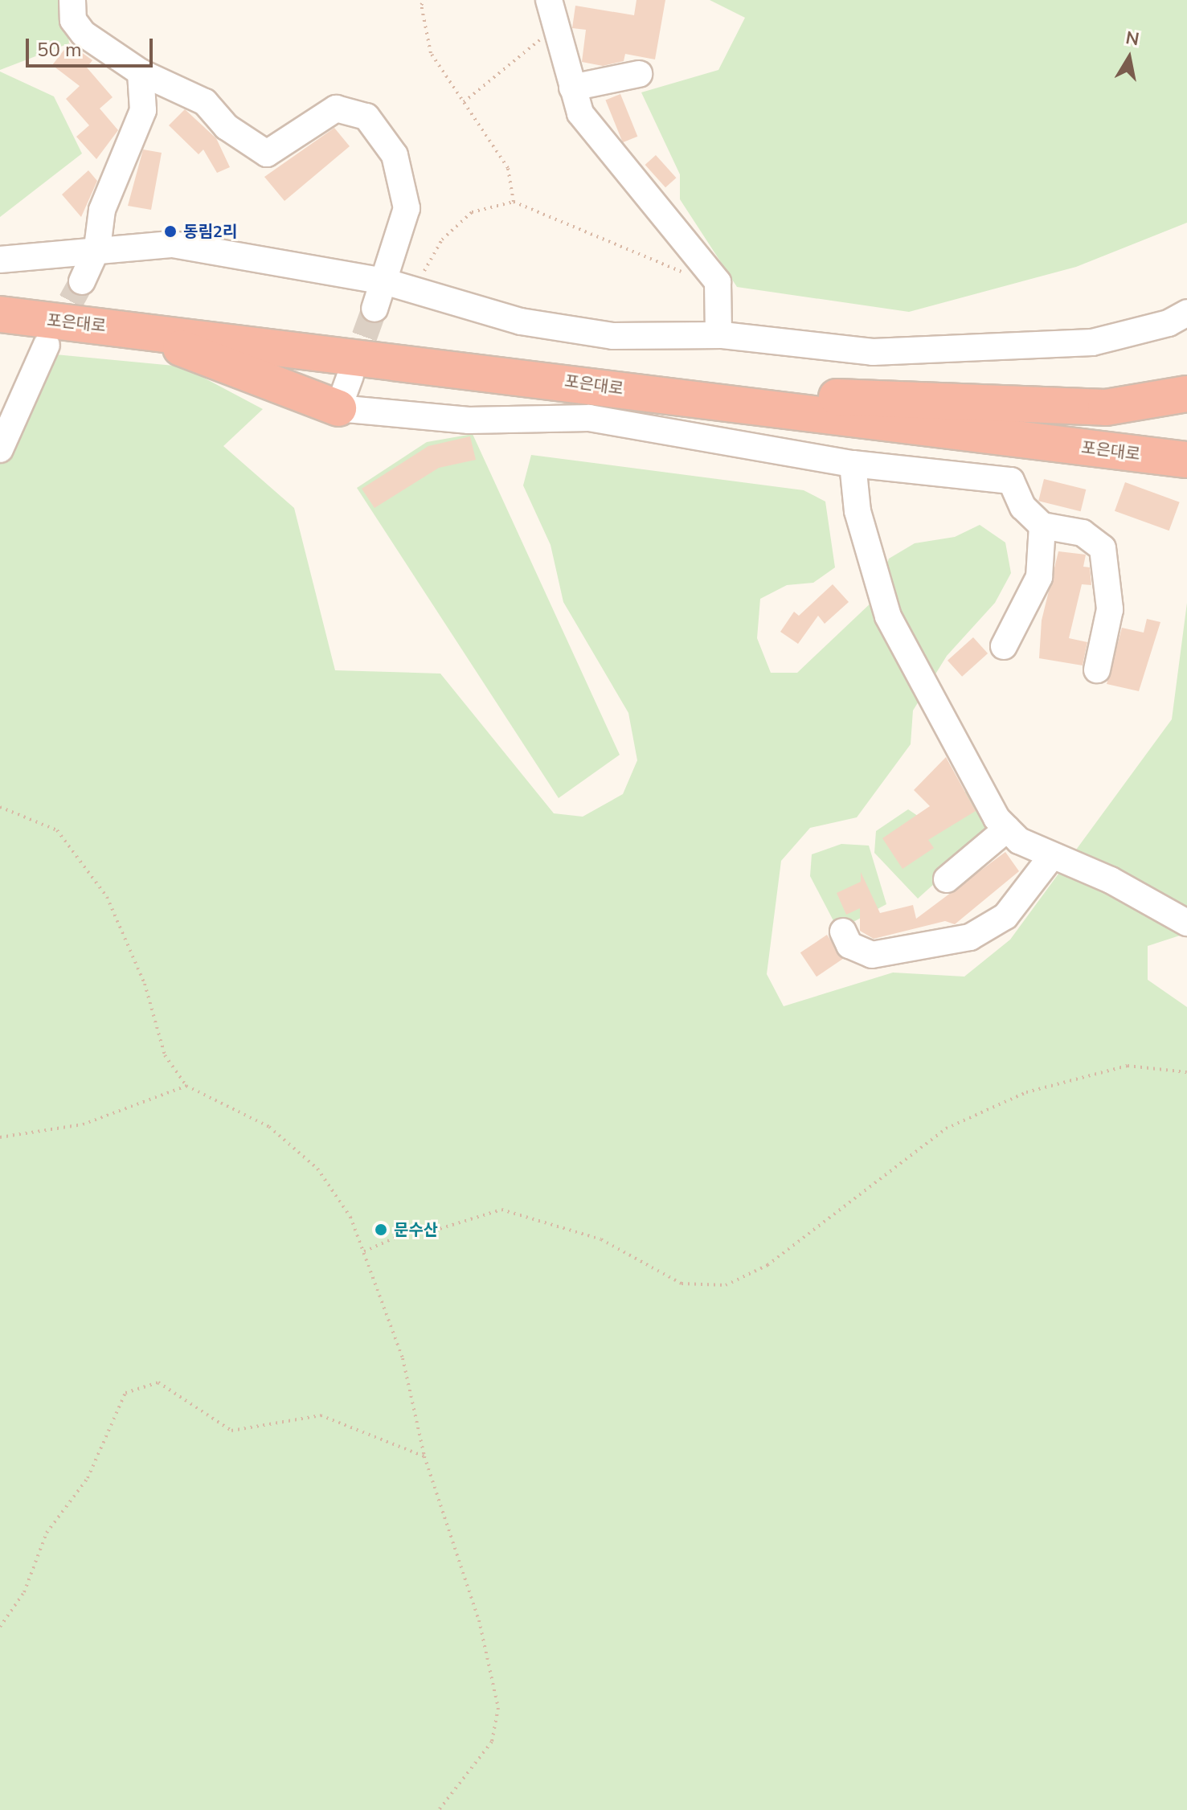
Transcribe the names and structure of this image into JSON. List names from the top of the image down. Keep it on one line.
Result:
{"streets":{"highway":["포은대로"]},"places":["동림2리","문수산"],"scale_bar":"50 m","north":"top"}
